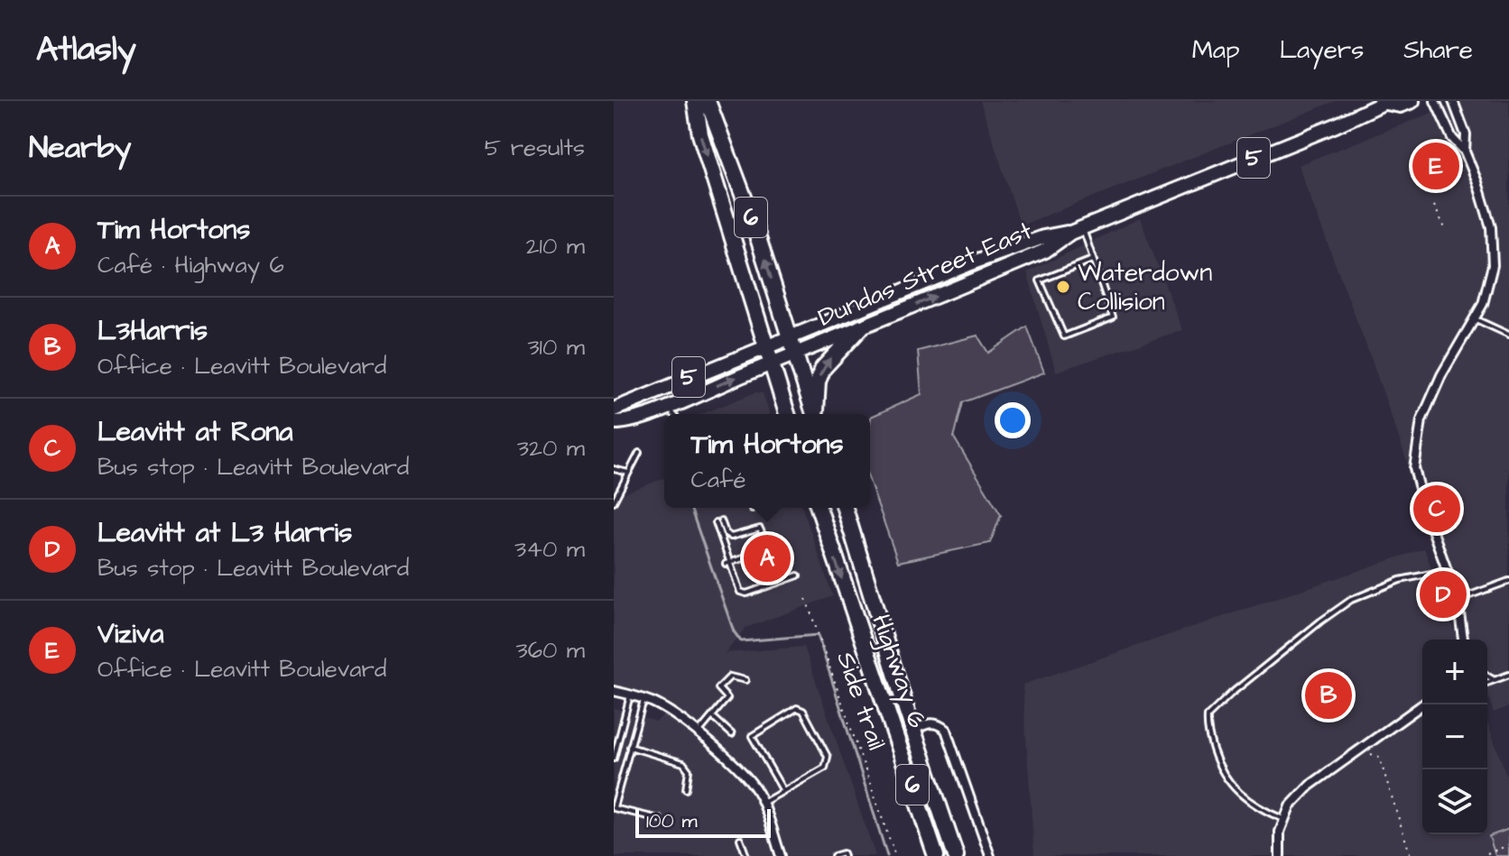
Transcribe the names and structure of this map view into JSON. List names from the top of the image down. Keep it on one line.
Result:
{"streets":{"highway":["6","Highway 6"],"main road":["5","Dundas Street East"],"path":["Side trail"]},"crossings":[["5","6"],["5","Dundas Street East"],["6","Dundas Street East"]],"places":["Waterdown Collision"],"scale_bar":"100 m","page":{"header":"Atlasly","nav":["Map","Layers","Share"],"heading":["Nearby","5 results"],"pins":["E","C","A","D","B"],"list":[{"mark":"A","name":"Tim Hortons","note":"Café · Highway 6","value":"210 m"},{"mark":"B","name":"L3Harris","note":"Office · Leavitt Boulevard","value":"310 m"},{"mark":"C","name":"Leavitt at Rona","note":"Bus stop · Leavitt Boulevard","value":"320 m"},{"mark":"D","name":"Leavitt at L3 Harris","note":"Bus stop · Leavitt Boulevard","value":"340 m"},{"mark":"E","name":"Viziva","note":"Office · Leavitt Boulevard","value":"360 m"}],"popup":["Tim Hortons","Café"],"map_buttons":["+","−"],"scale":"100 m"}}
